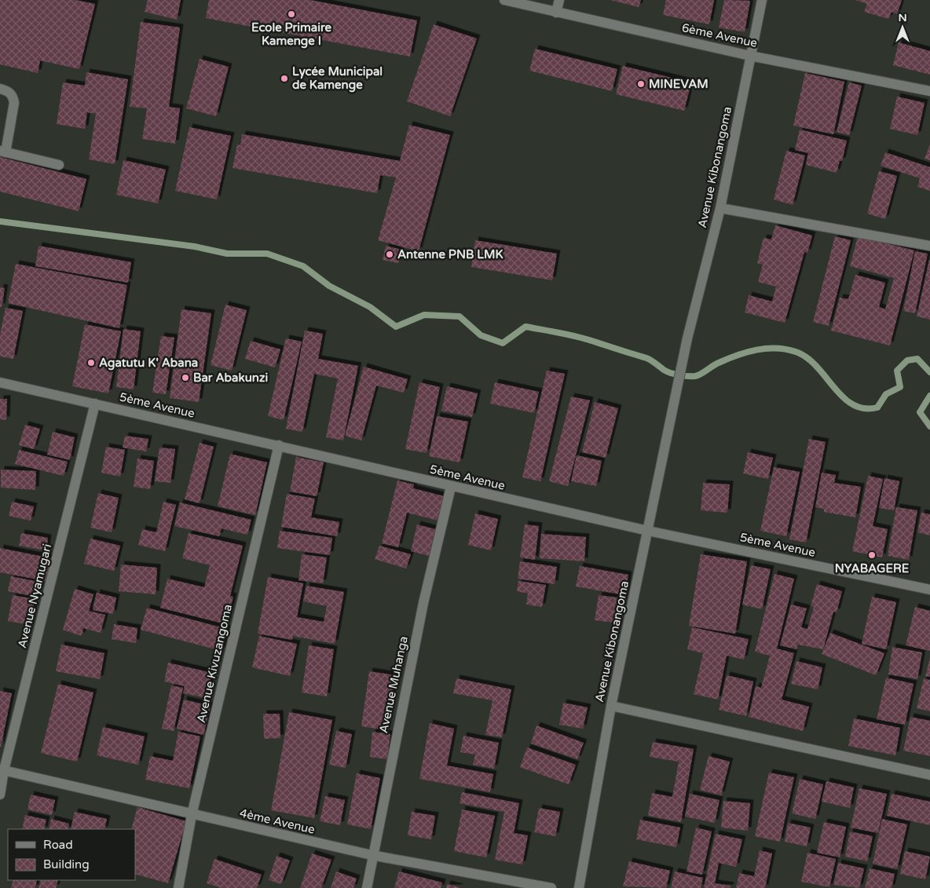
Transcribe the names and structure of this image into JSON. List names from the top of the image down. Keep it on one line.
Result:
{"streets":{"street":["6ème Avenue","Avenue Kibonangoma","5ème Avenue","Avenue Nyamugari","Avenue Kivuzangoma","Avenue Muhanga","4ème Avenue"]},"crossings":[["6ème Avenue","Avenue Kibonangoma"],["Avenue Kibonangoma","5ème Avenue"],["5ème Avenue","Avenue Nyamugari"],["5ème Avenue","Avenue Kivuzangoma"],["5ème Avenue","Avenue Muhanga"],["Avenue Nyamugari","4ème Avenue"],["Avenue Kivuzangoma","4ème Avenue"],["Avenue Muhanga","4ème Avenue"]],"places":["Ecole Primaire Kamenge I","Lycée Municipal de Kamenge","MINEVAM","Antenne PNB LMK","Agatutu K' Abana","Bar Abakunzi","NYABAGERE"],"legend":["Road","Building"],"north":"top"}
